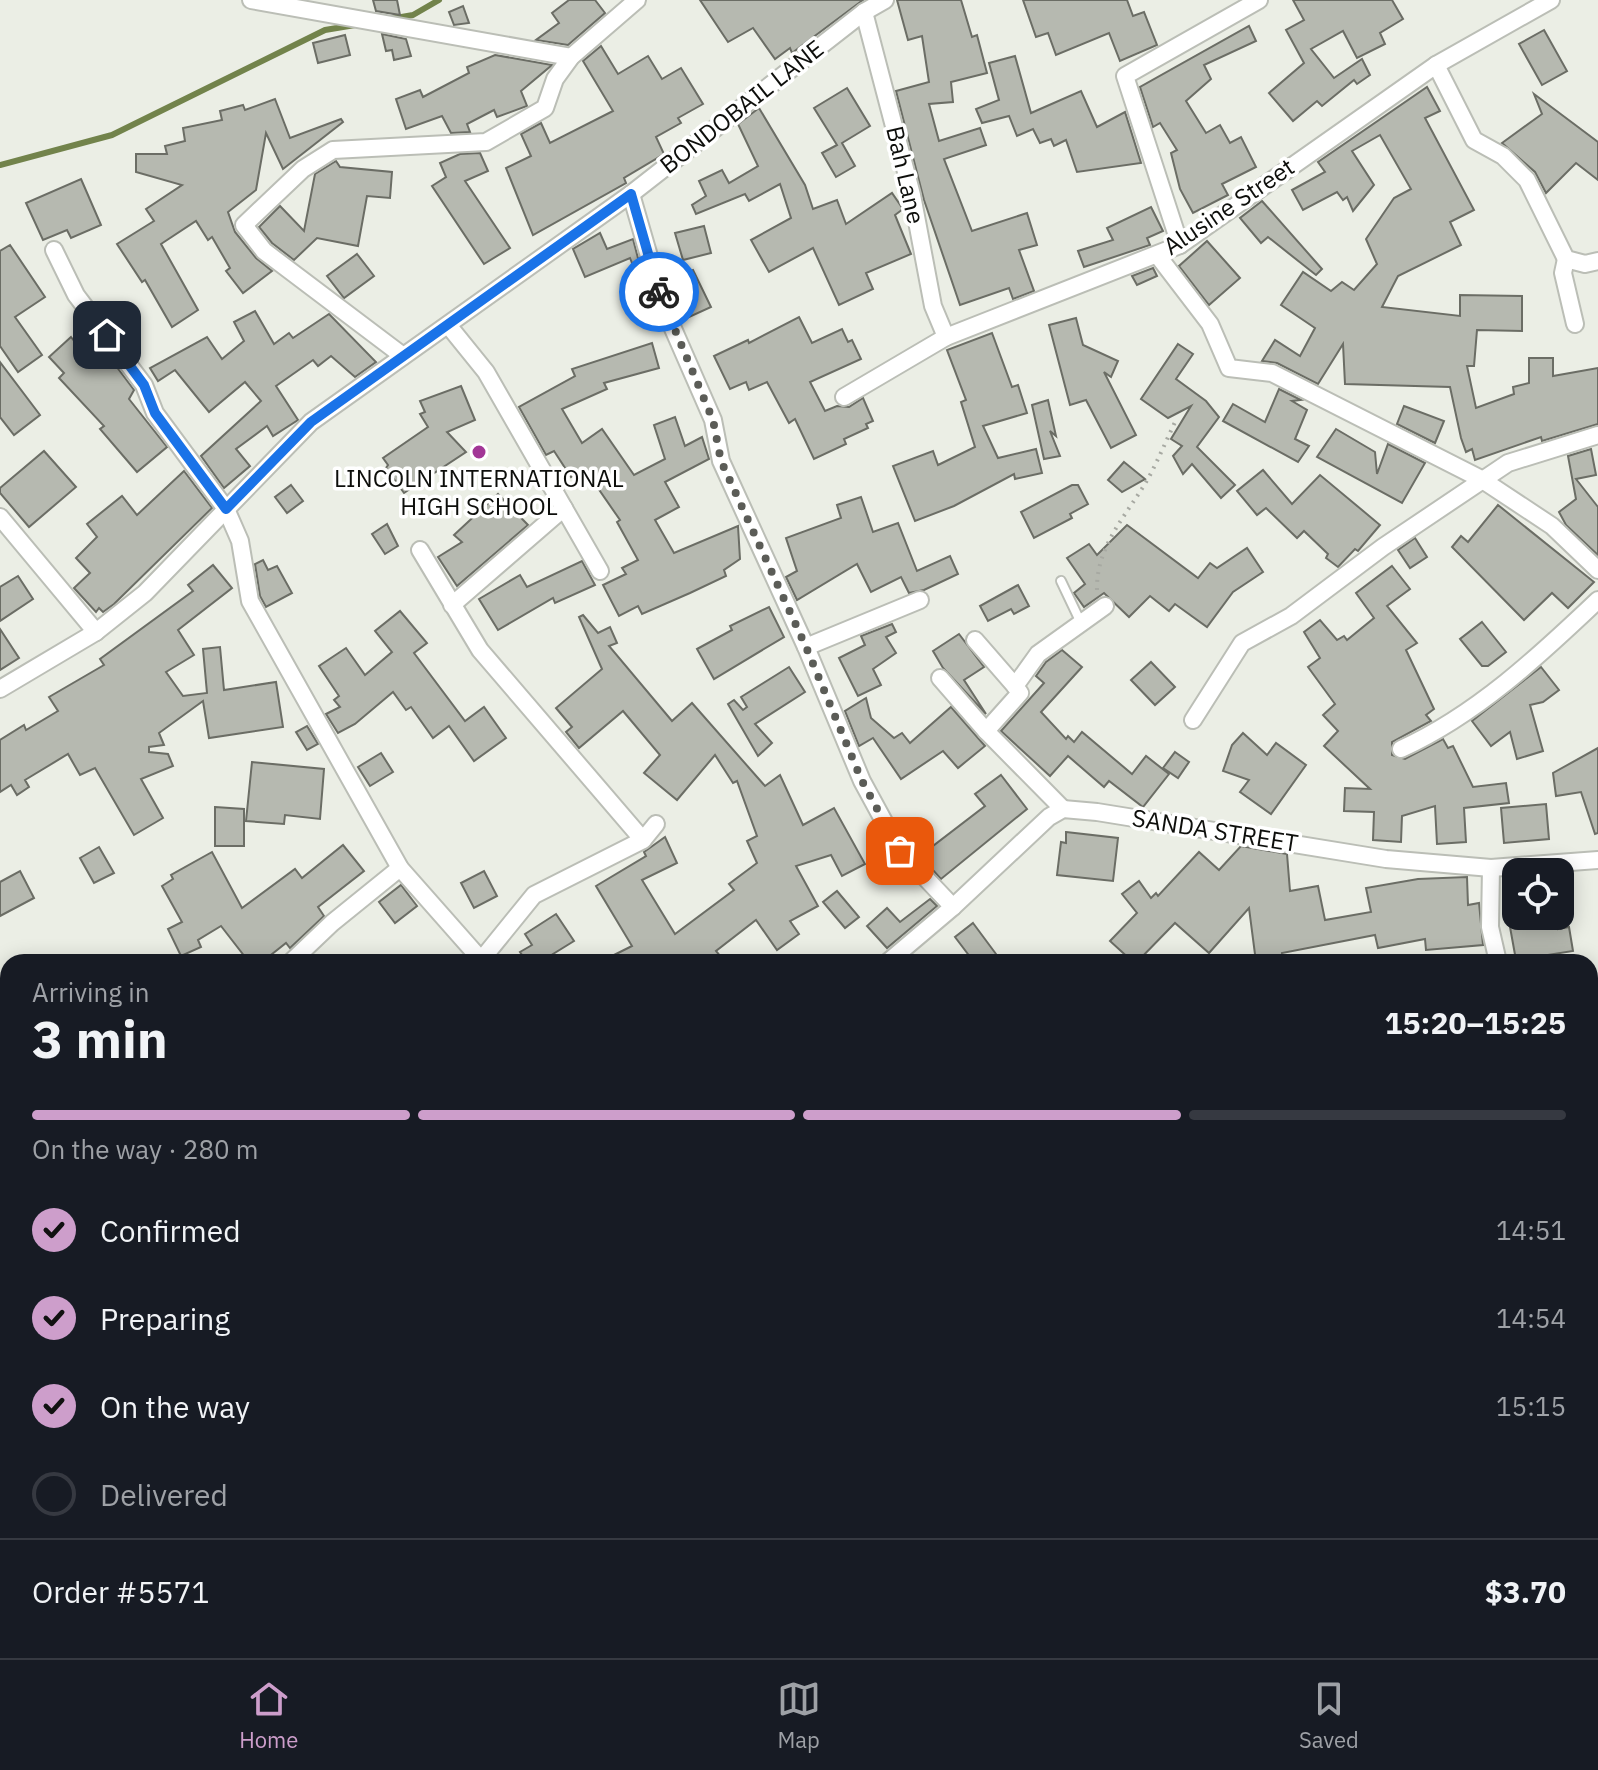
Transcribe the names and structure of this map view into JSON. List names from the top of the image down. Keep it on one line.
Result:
{"streets":{"street":["BONDOBAIL LANE","Bah Lane","Alusine Street","SANDA STREET"]},"crossings":[["BONDOBAIL LANE","Bah Lane"],["Bah Lane","Alusine Street"]],"places":["LINCOLN INTERNATIONAL HIGH SCHOOL"],"page":{"heading":["3 min","Arriving in","15:20–15:25"],"panel":["Order #5571","$3.70"],"bar":"On the way · 280 m","list":[["Confirmed","14:51"],["Preparing","14:54"],["On the way","15:15"],"Delivered"],"tabs":["Home","Map","Saved"]}}
